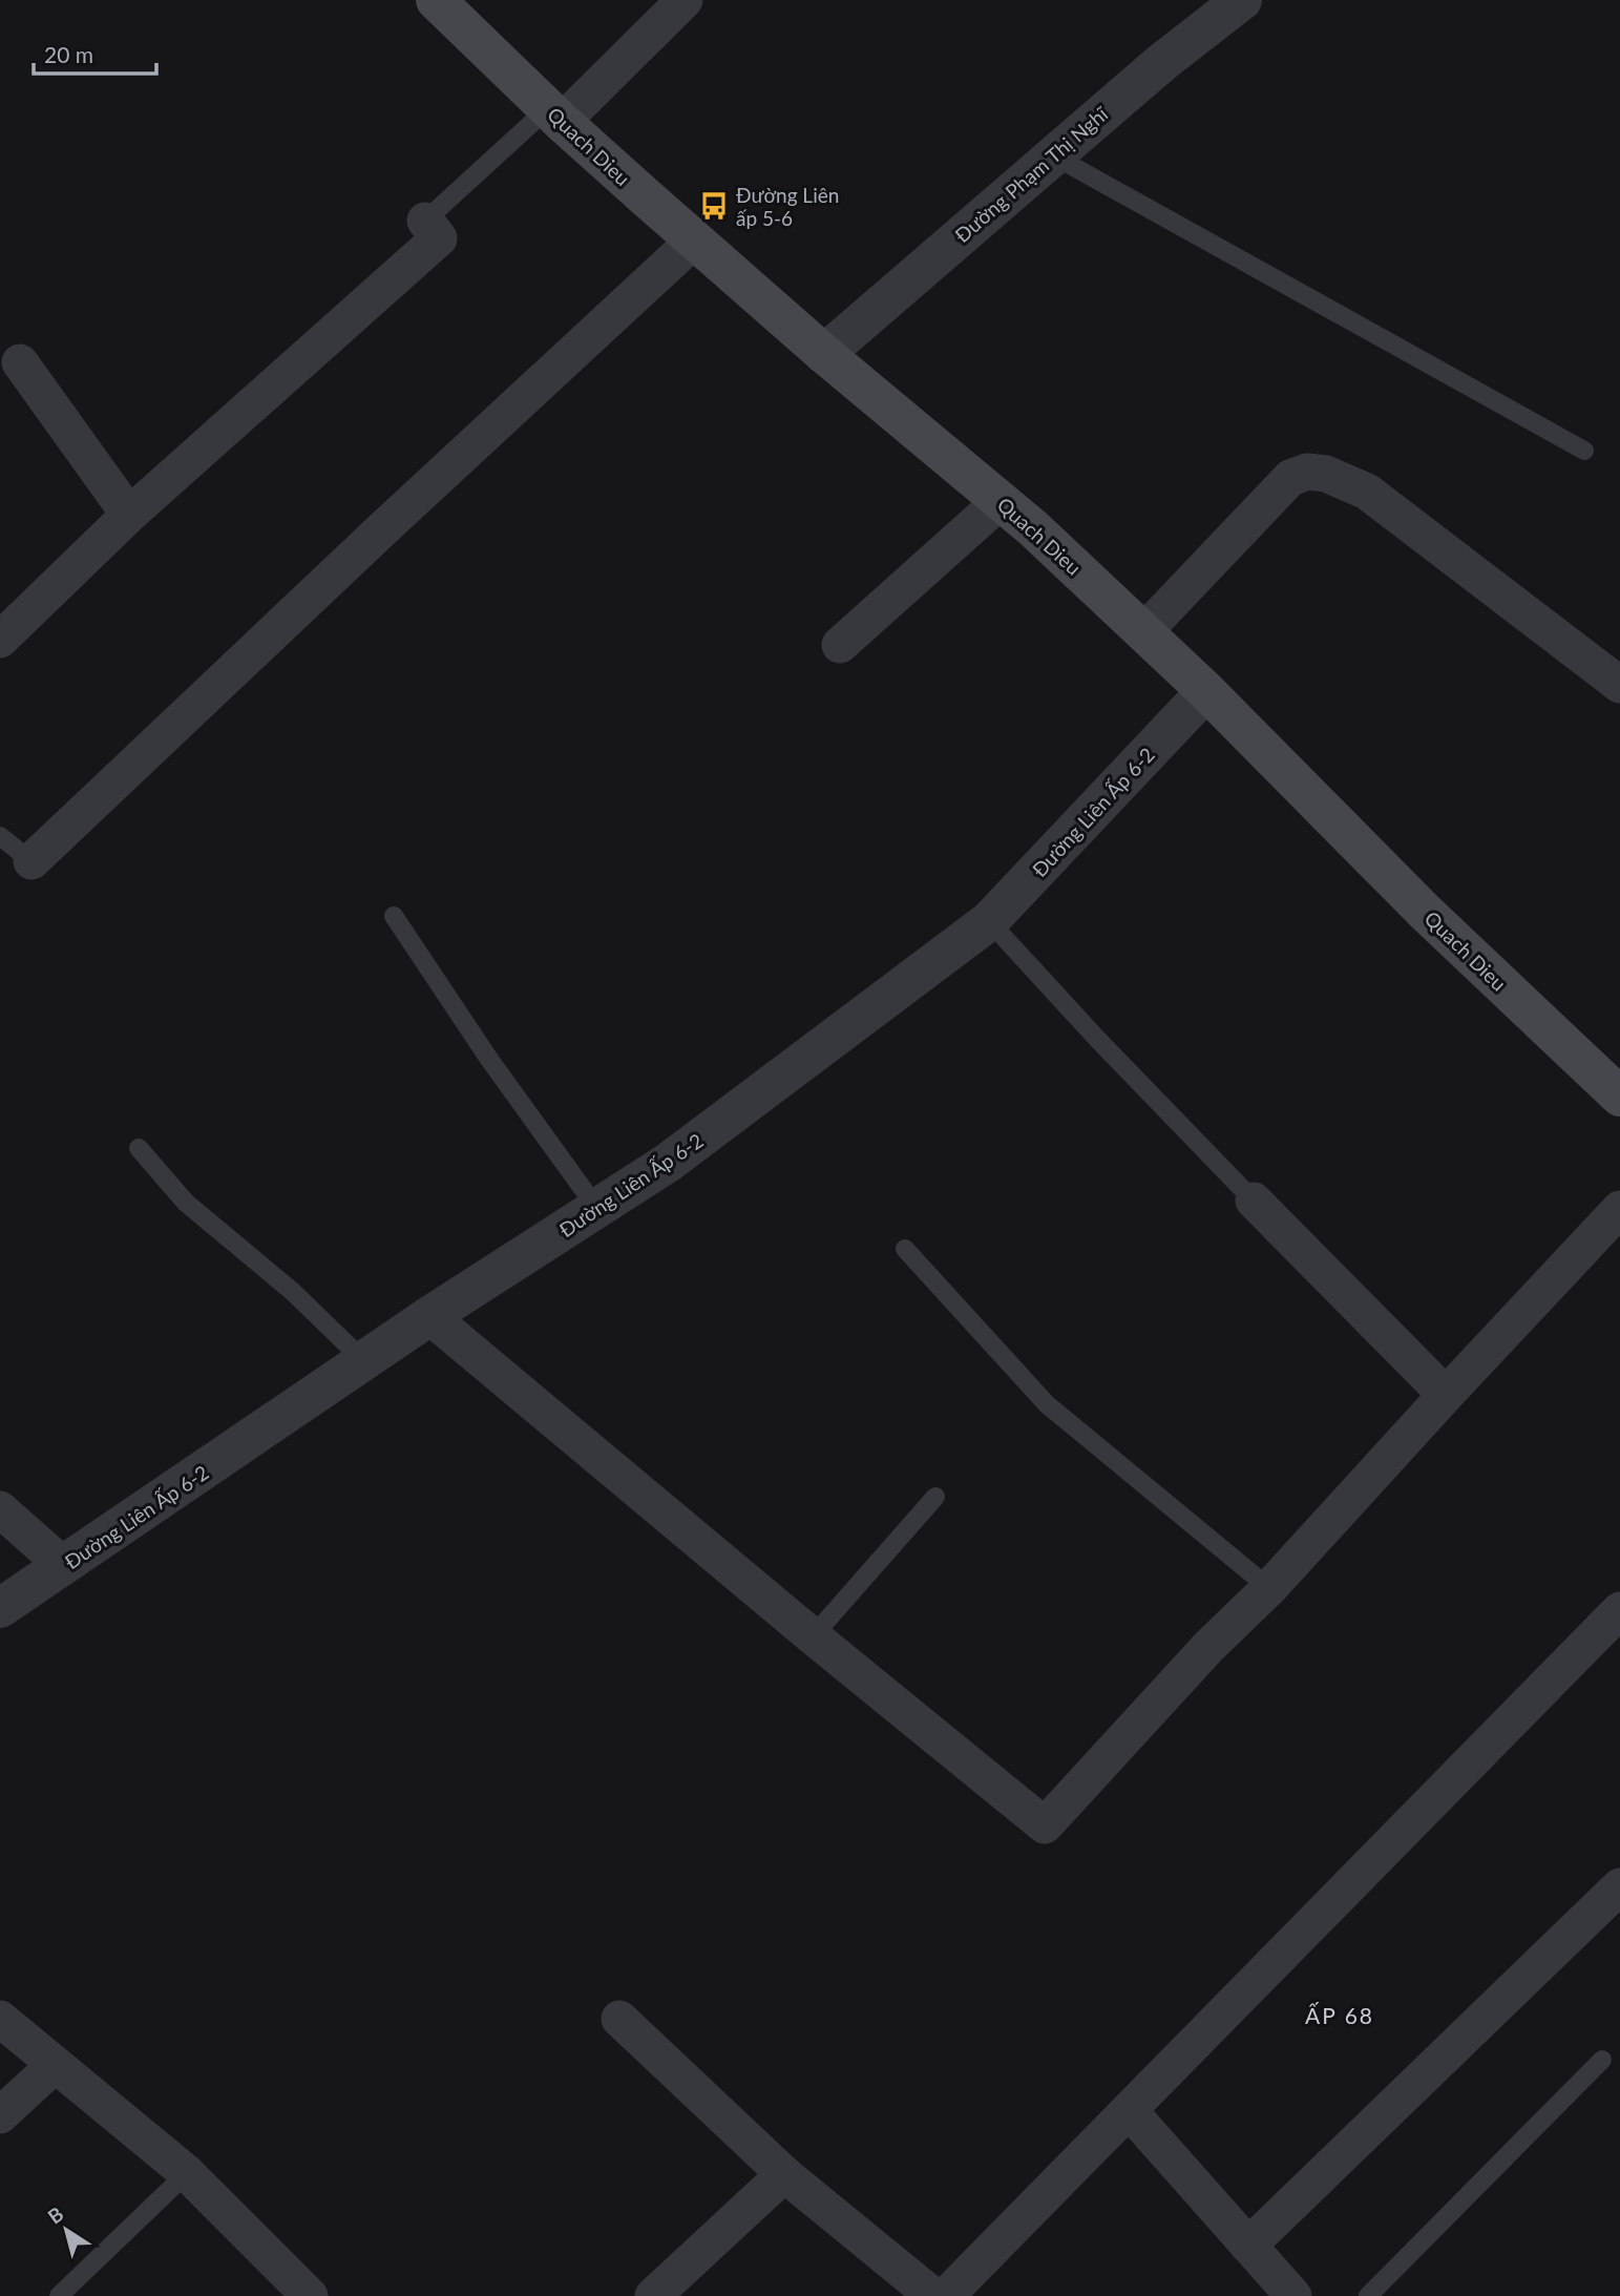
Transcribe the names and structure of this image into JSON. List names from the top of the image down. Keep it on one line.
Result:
{"streets":{"main road":["Quach Dieu"],"street":["Đường Phạm Thị Nghĩ","Đường Liên Ấp 6-2"]},"crossings":[["Quach Dieu","Đường Phạm Thị Nghĩ"],["Quach Dieu","Đường Liên Ấp 6-2"]],"districts":["ẤP 68"],"places":{"bus stop":["Đường Liên ấp 5-6"]},"scale_bar":"20 m","north":"top left"}
